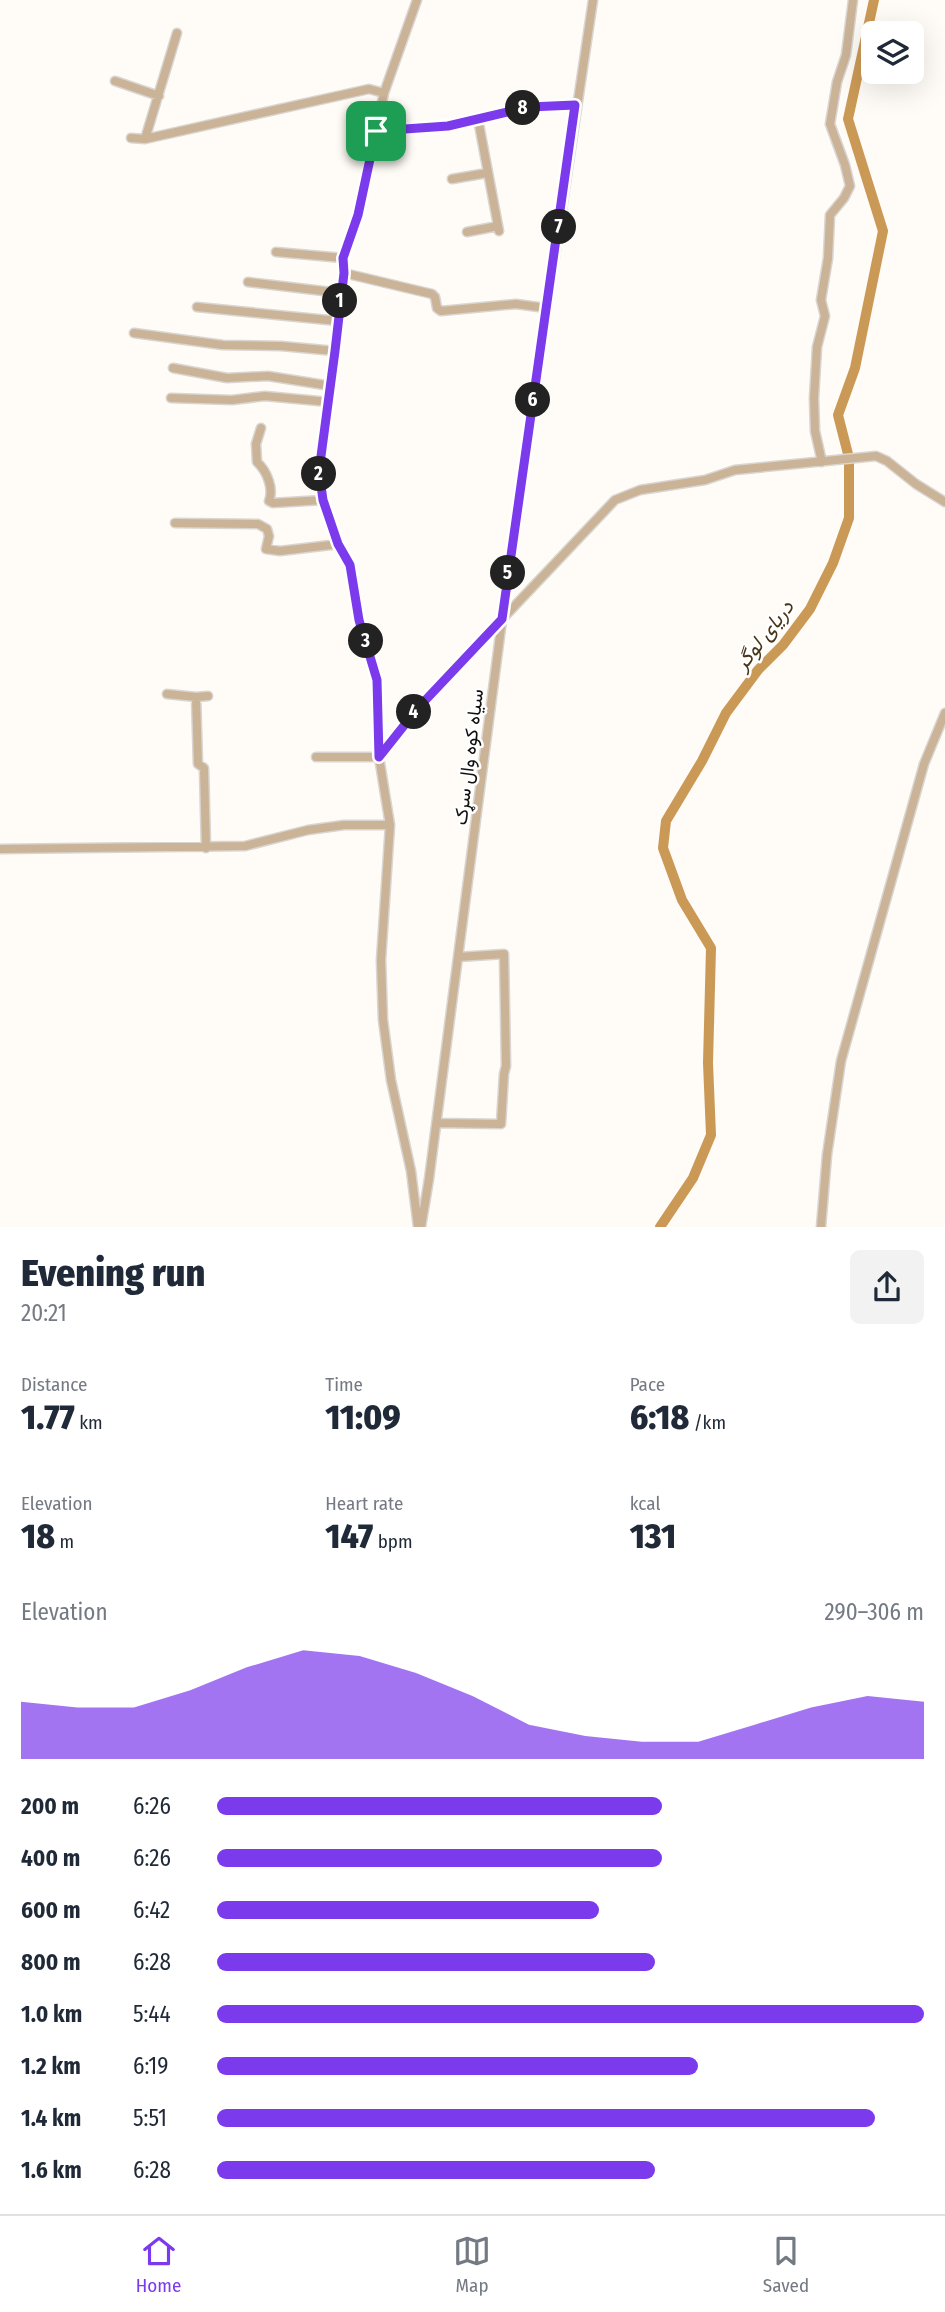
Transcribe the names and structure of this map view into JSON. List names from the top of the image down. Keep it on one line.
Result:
{"streets":{"street":["سیاه کوه وال سړک"]},"water":["دریای لوگر"],"page":{"pins":["8","7","1","6","2","5","3","4"],"heading":["Evening run","20:21"],"stats":[["Distance","1.77 km"],["Time","11:09"],["Pace","6:18 /km"],["Elevation","18 m"],["Heart rate","147 bpm"],["kcal","131"]],"chart":["Elevation","290–306 m"],"list":[{"name":"200 m","note":"6:26"},{"name":"400 m","note":"6:26"},{"name":"600 m","note":"6:42"},{"name":"800 m","note":"6:28"},{"name":"1.0 km","note":"5:44"},{"name":"1.2 km","note":"6:19"},{"name":"1.4 km","note":"5:51"},{"name":"1.6 km","note":"6:28"}],"tabs":["Home","Map","Saved"]}}
